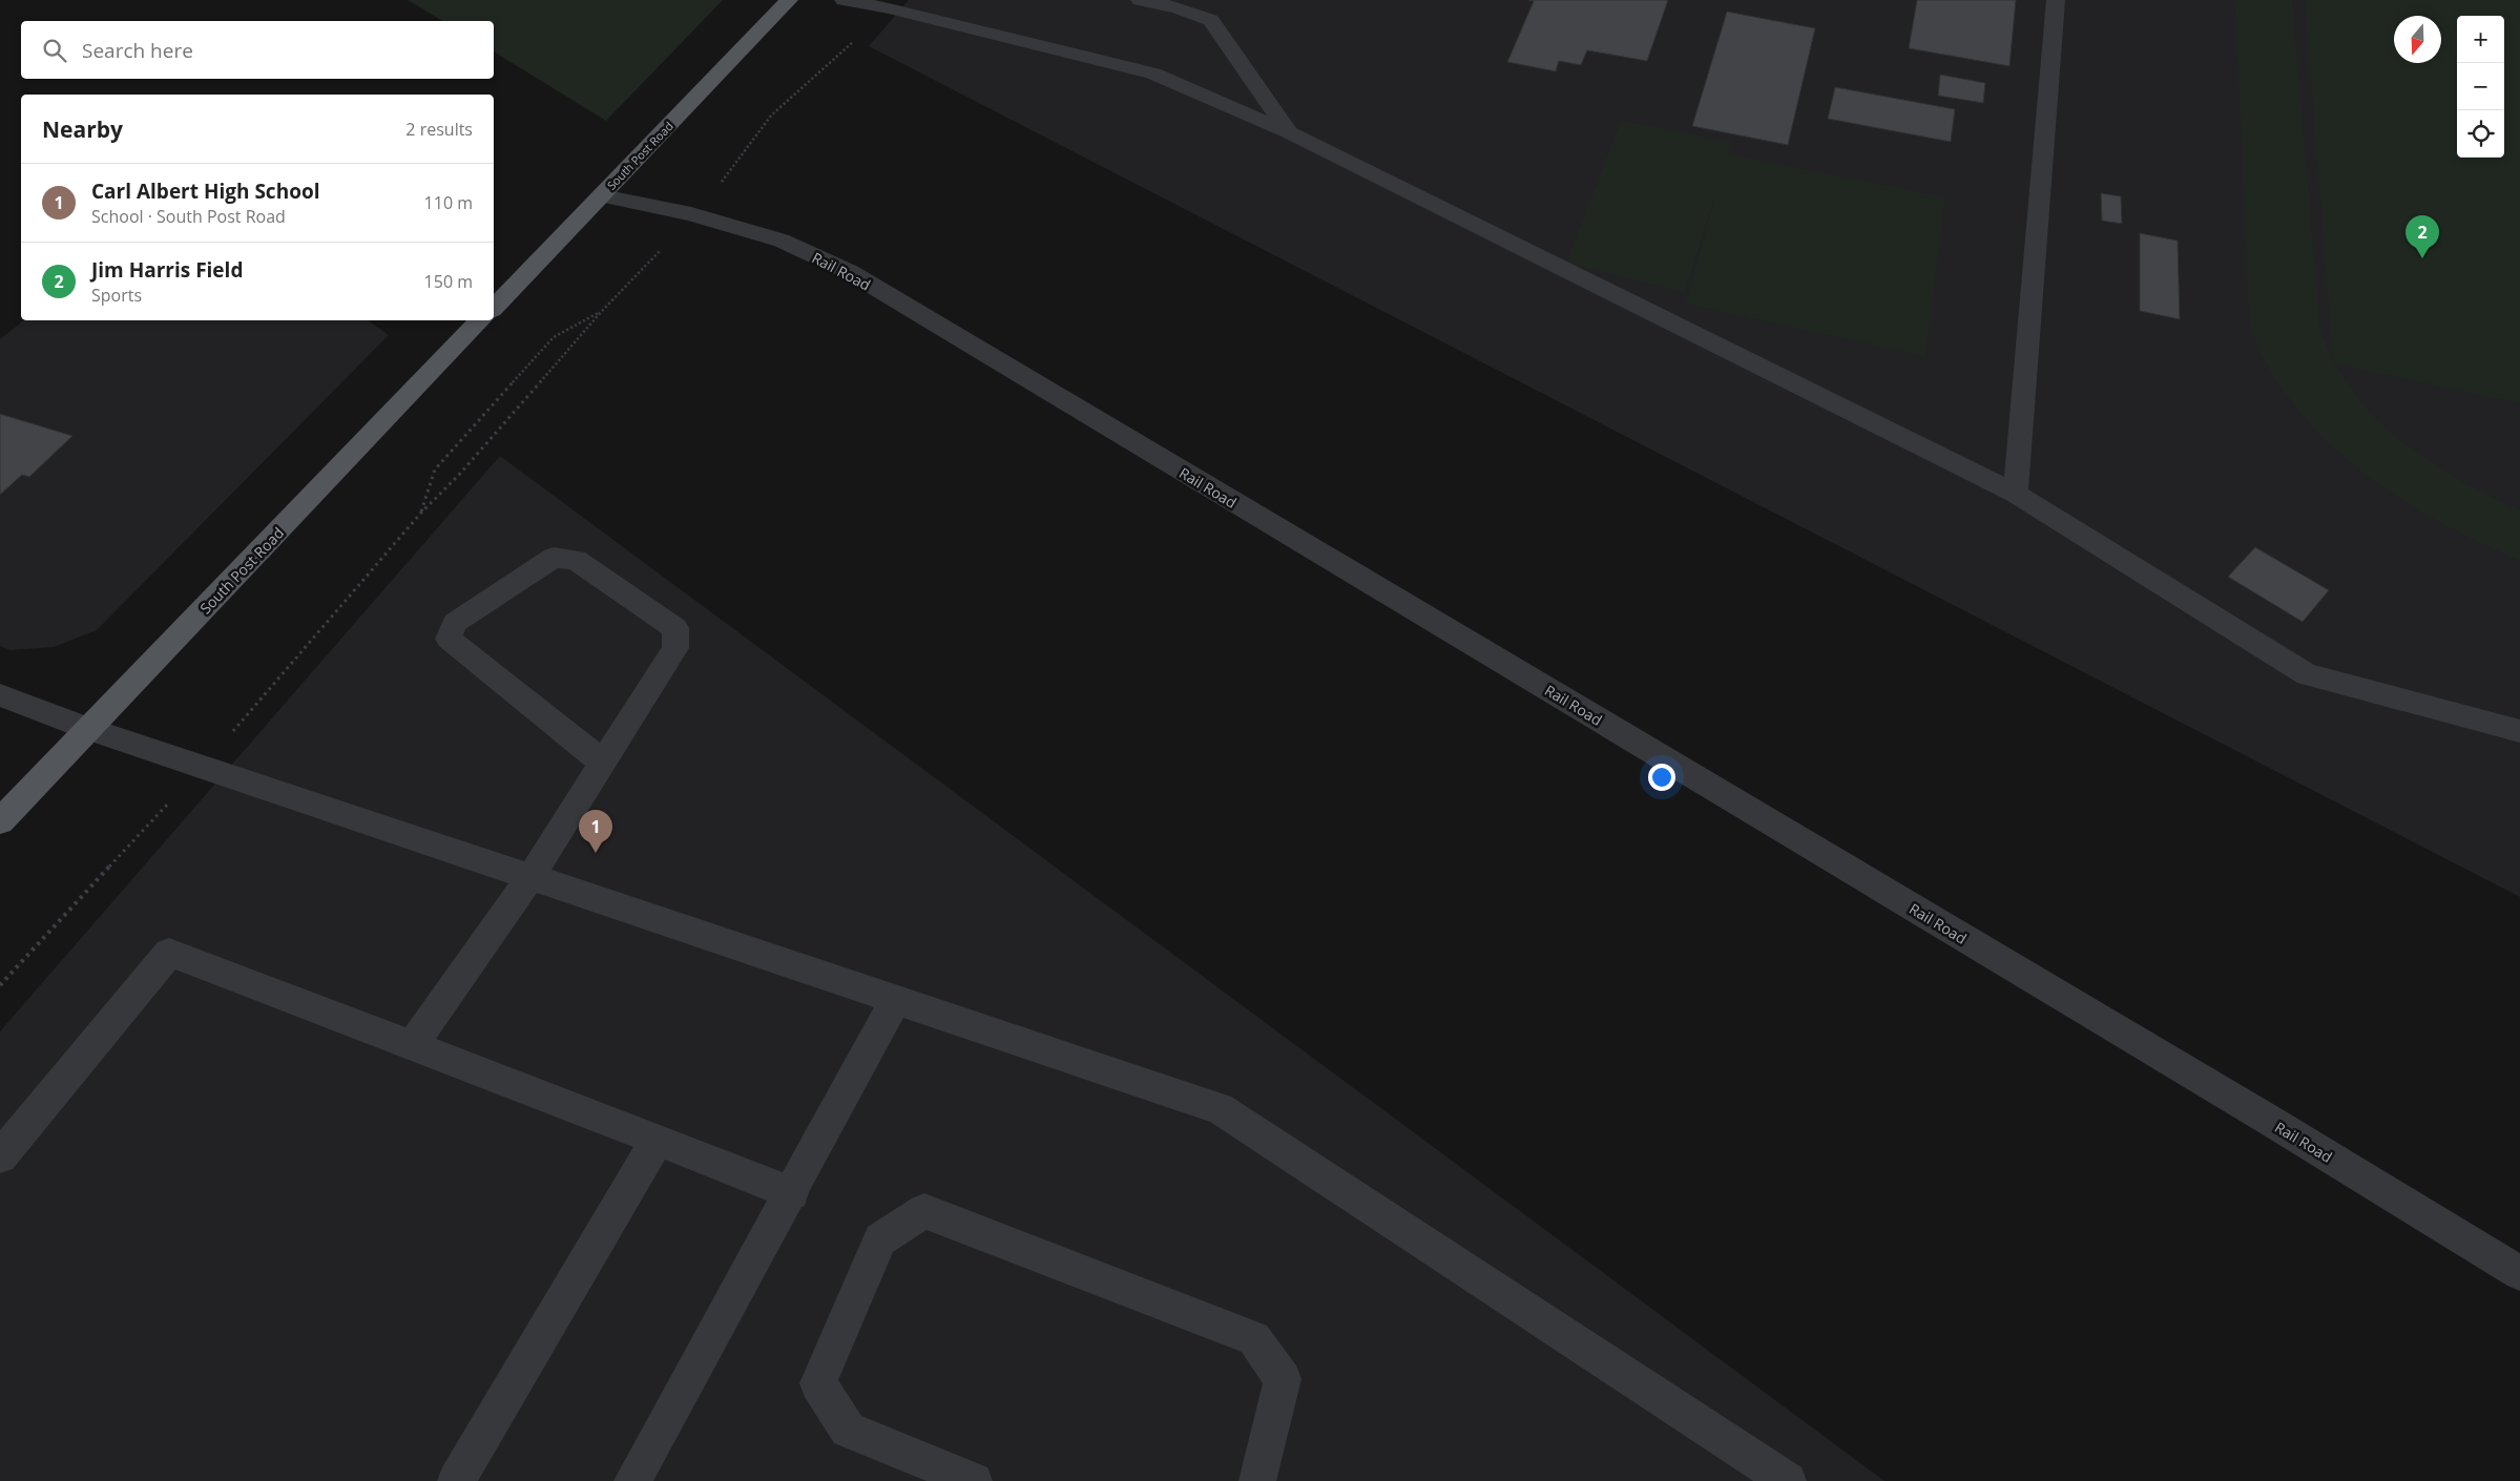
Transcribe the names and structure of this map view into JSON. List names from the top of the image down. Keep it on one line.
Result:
{"streets":{"main road":["South Post Road"],"street":["Rail Road"]},"crossings":[["South Post Road","Rail Road"]],"north":"bottom","page":{"map_buttons":["+","−"],"search":"Search here","heading":["Nearby","2 results"],"list":[{"mark":"1","name":"Carl Albert High School","note":"School · South Post Road","value":"110 m"},{"mark":"2","name":"Jim Harris Field","note":"Sports","value":"150 m"}],"pins":["2","1"]}}
